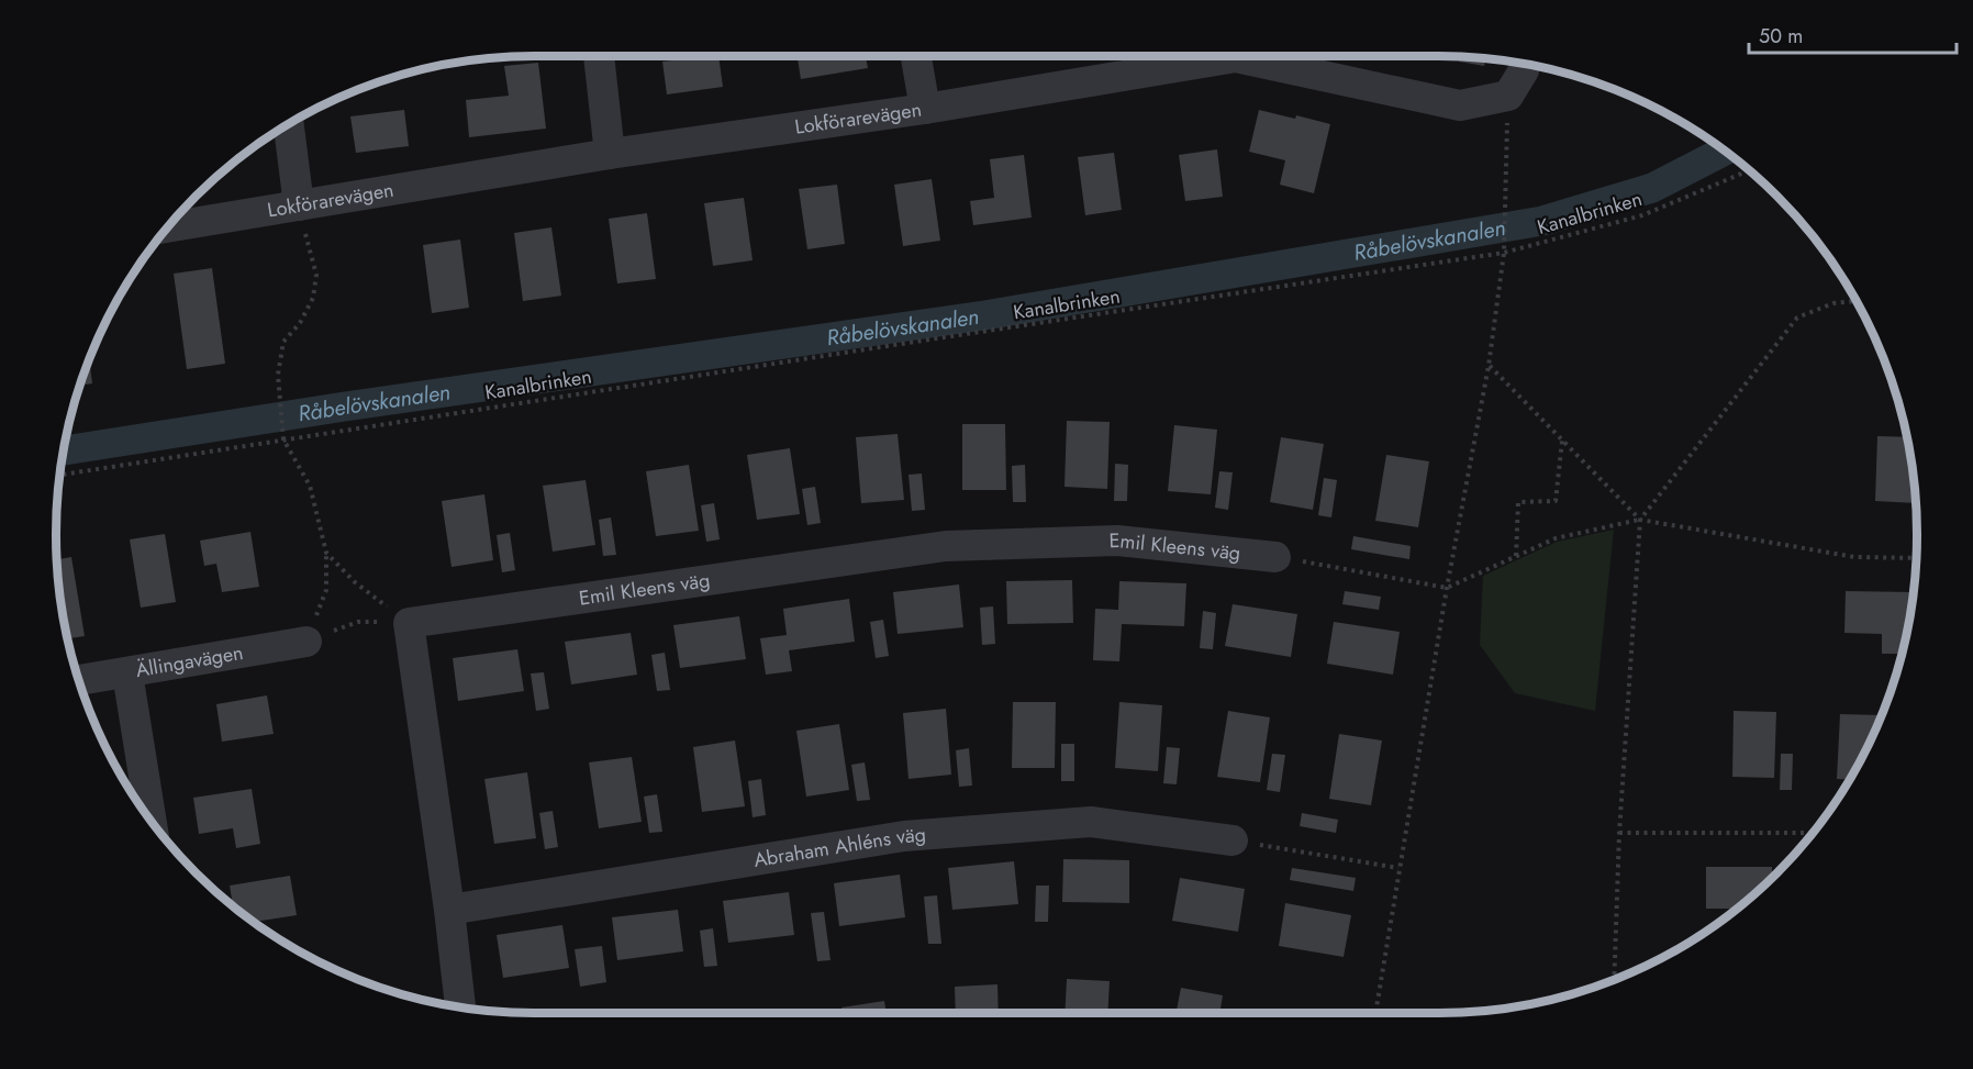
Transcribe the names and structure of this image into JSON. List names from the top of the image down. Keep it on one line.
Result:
{"streets":{"street":["Lokförarevägen","Emil Kleens väg","Ällingavägen","Abraham Ahléns väg"],"path":["Kanalbrinken"]},"water":["Råbelövskanalen"],"scale_bar":"50 m"}
